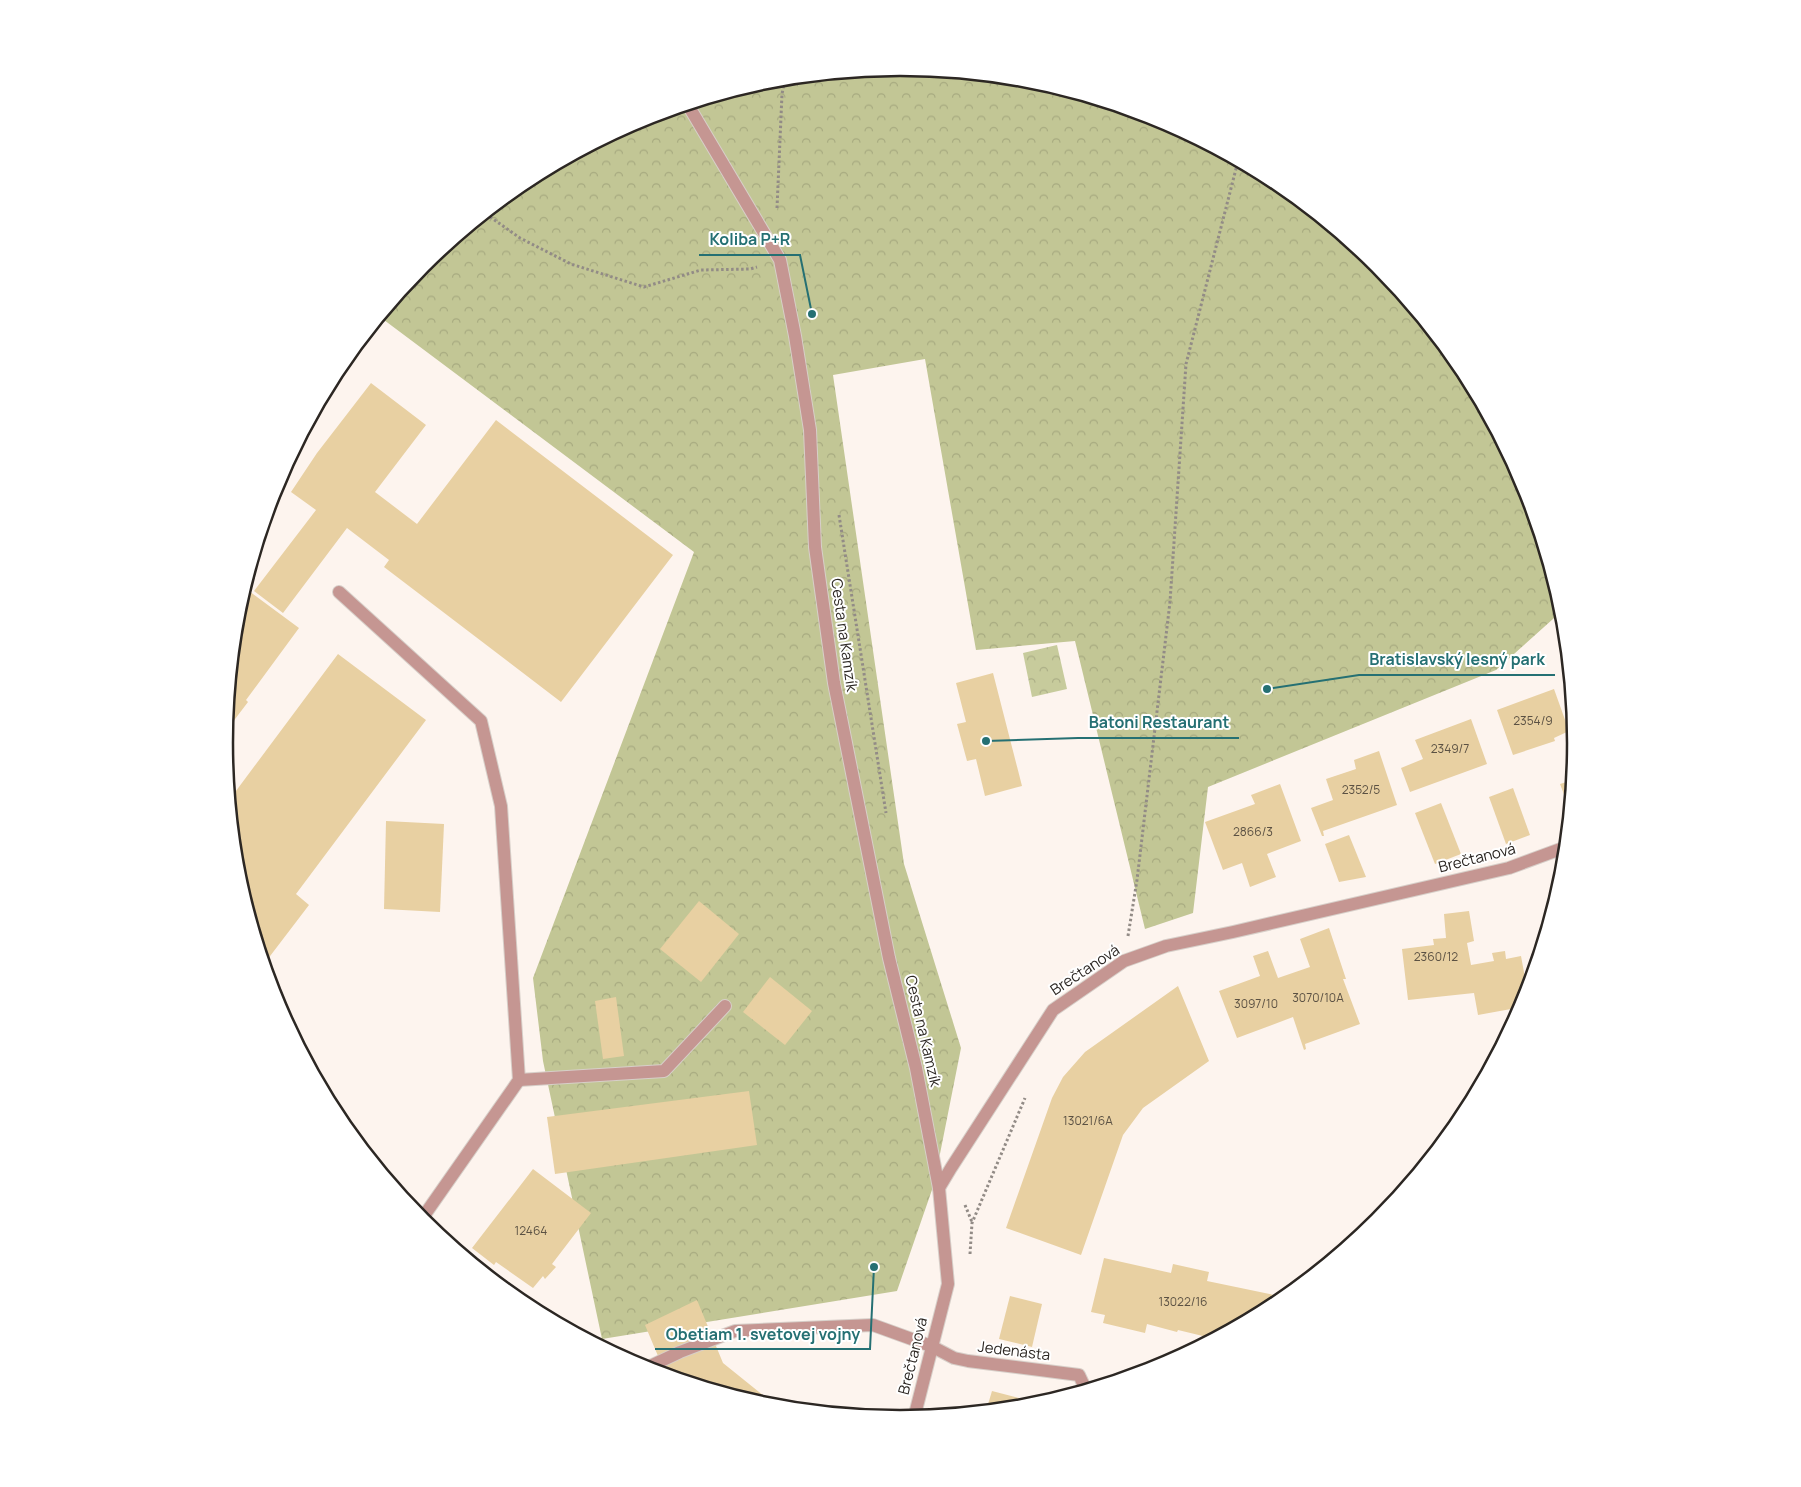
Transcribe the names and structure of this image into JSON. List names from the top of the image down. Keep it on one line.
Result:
{"streets":{"street":["Cesta na Kamzík","Brečtanová","Jedenásta"]},"crossings":[["Cesta na Kamzík","Brečtanová"],["Brečtanová","Jedenásta"]],"places":["Koliba P+R","Bratislavský lesný park","Batoni Restaurant","Obetiam 1. svetovej vojny"],"house_numbers":["2354/9","2349/7","2352/5","2866/3","2360/12","3070/10A","3097/10","13021/6A","12464","13022/16"]}
